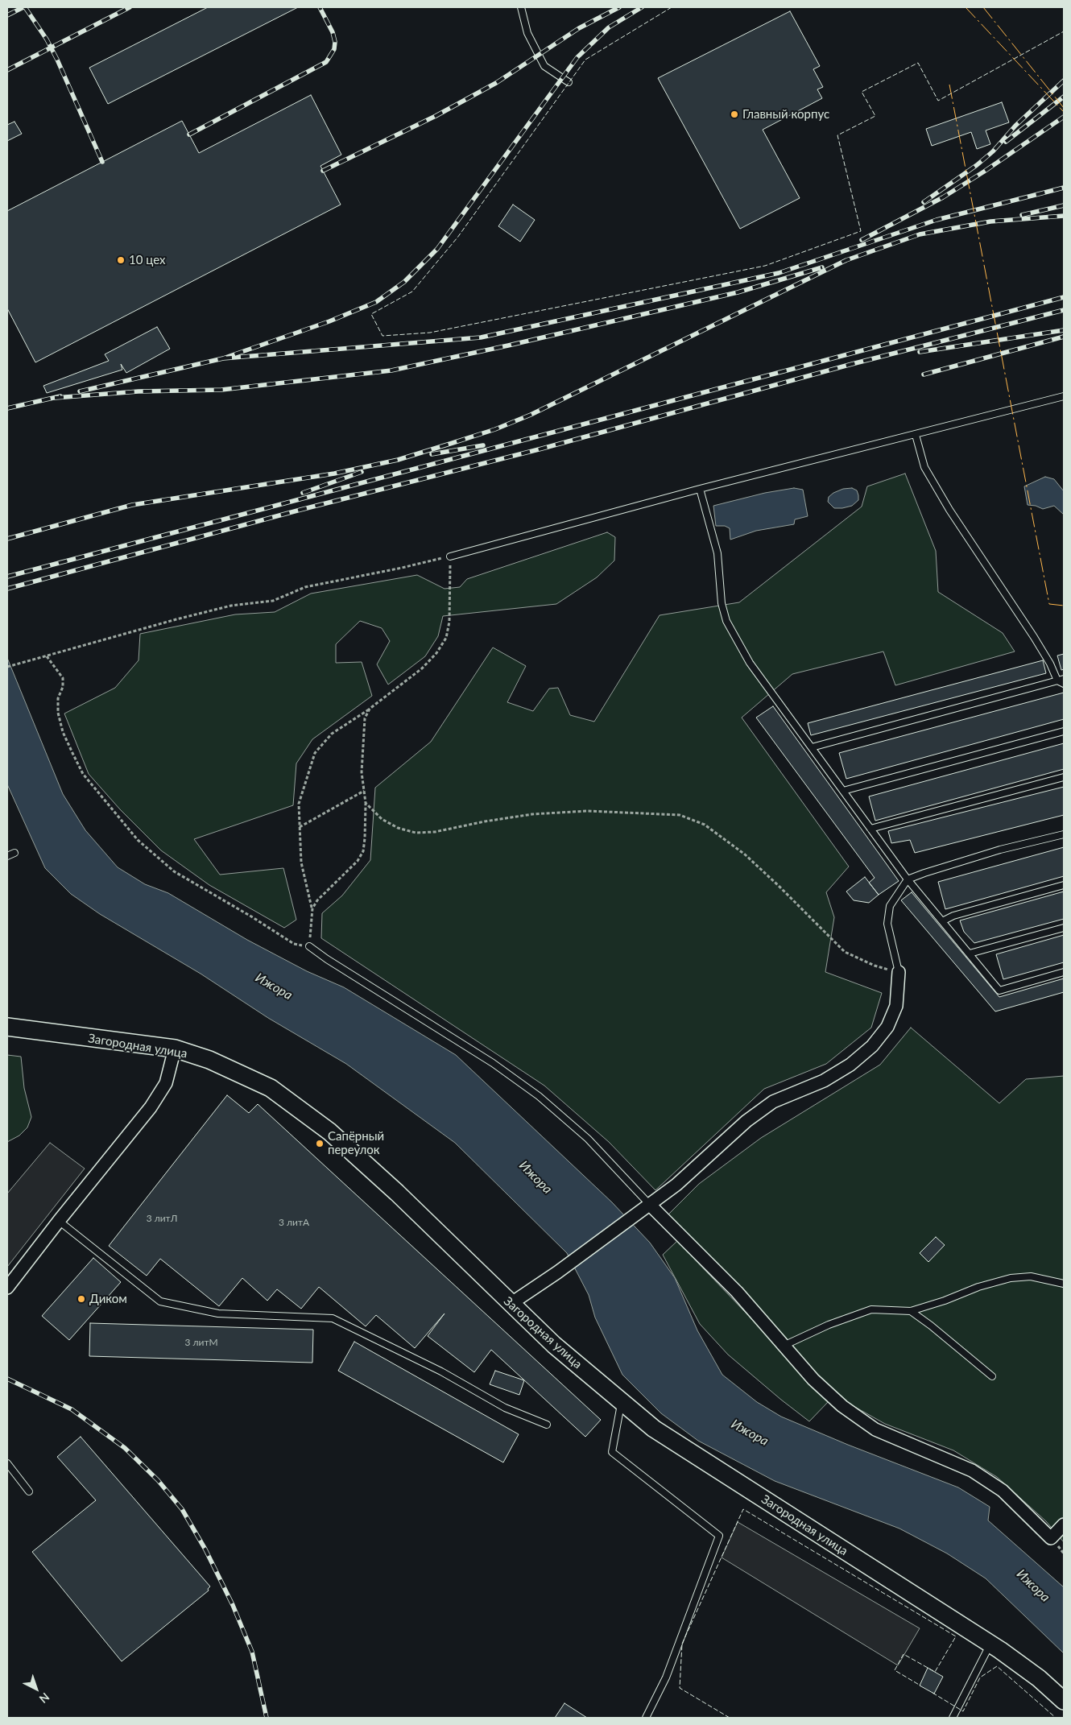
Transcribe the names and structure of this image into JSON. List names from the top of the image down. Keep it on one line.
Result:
{"streets":{"main road":["Загородная улица"]},"water":["Ижора"],"places":["Главный корпус","10 цех","Сапёрный переулок","Диком"],"house_numbers":["3 литЛ","3 литА","3 литМ"],"north":"bottom right"}
